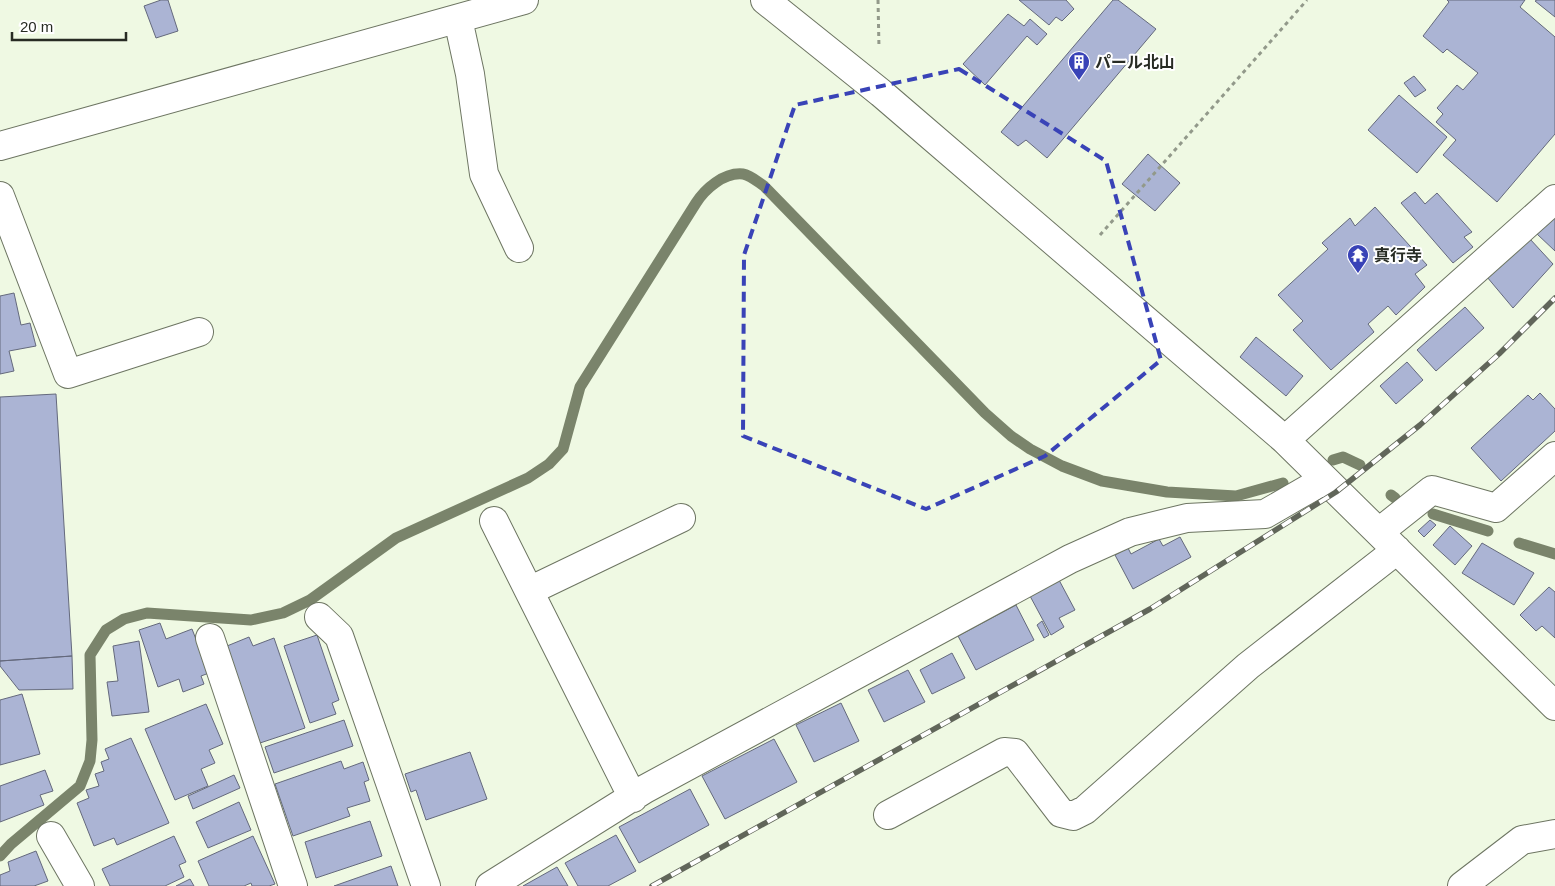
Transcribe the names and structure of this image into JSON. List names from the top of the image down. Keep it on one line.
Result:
{"places":{"building":["パール北山"],"temple":["真行寺"]},"scale_bar":"20 m"}
